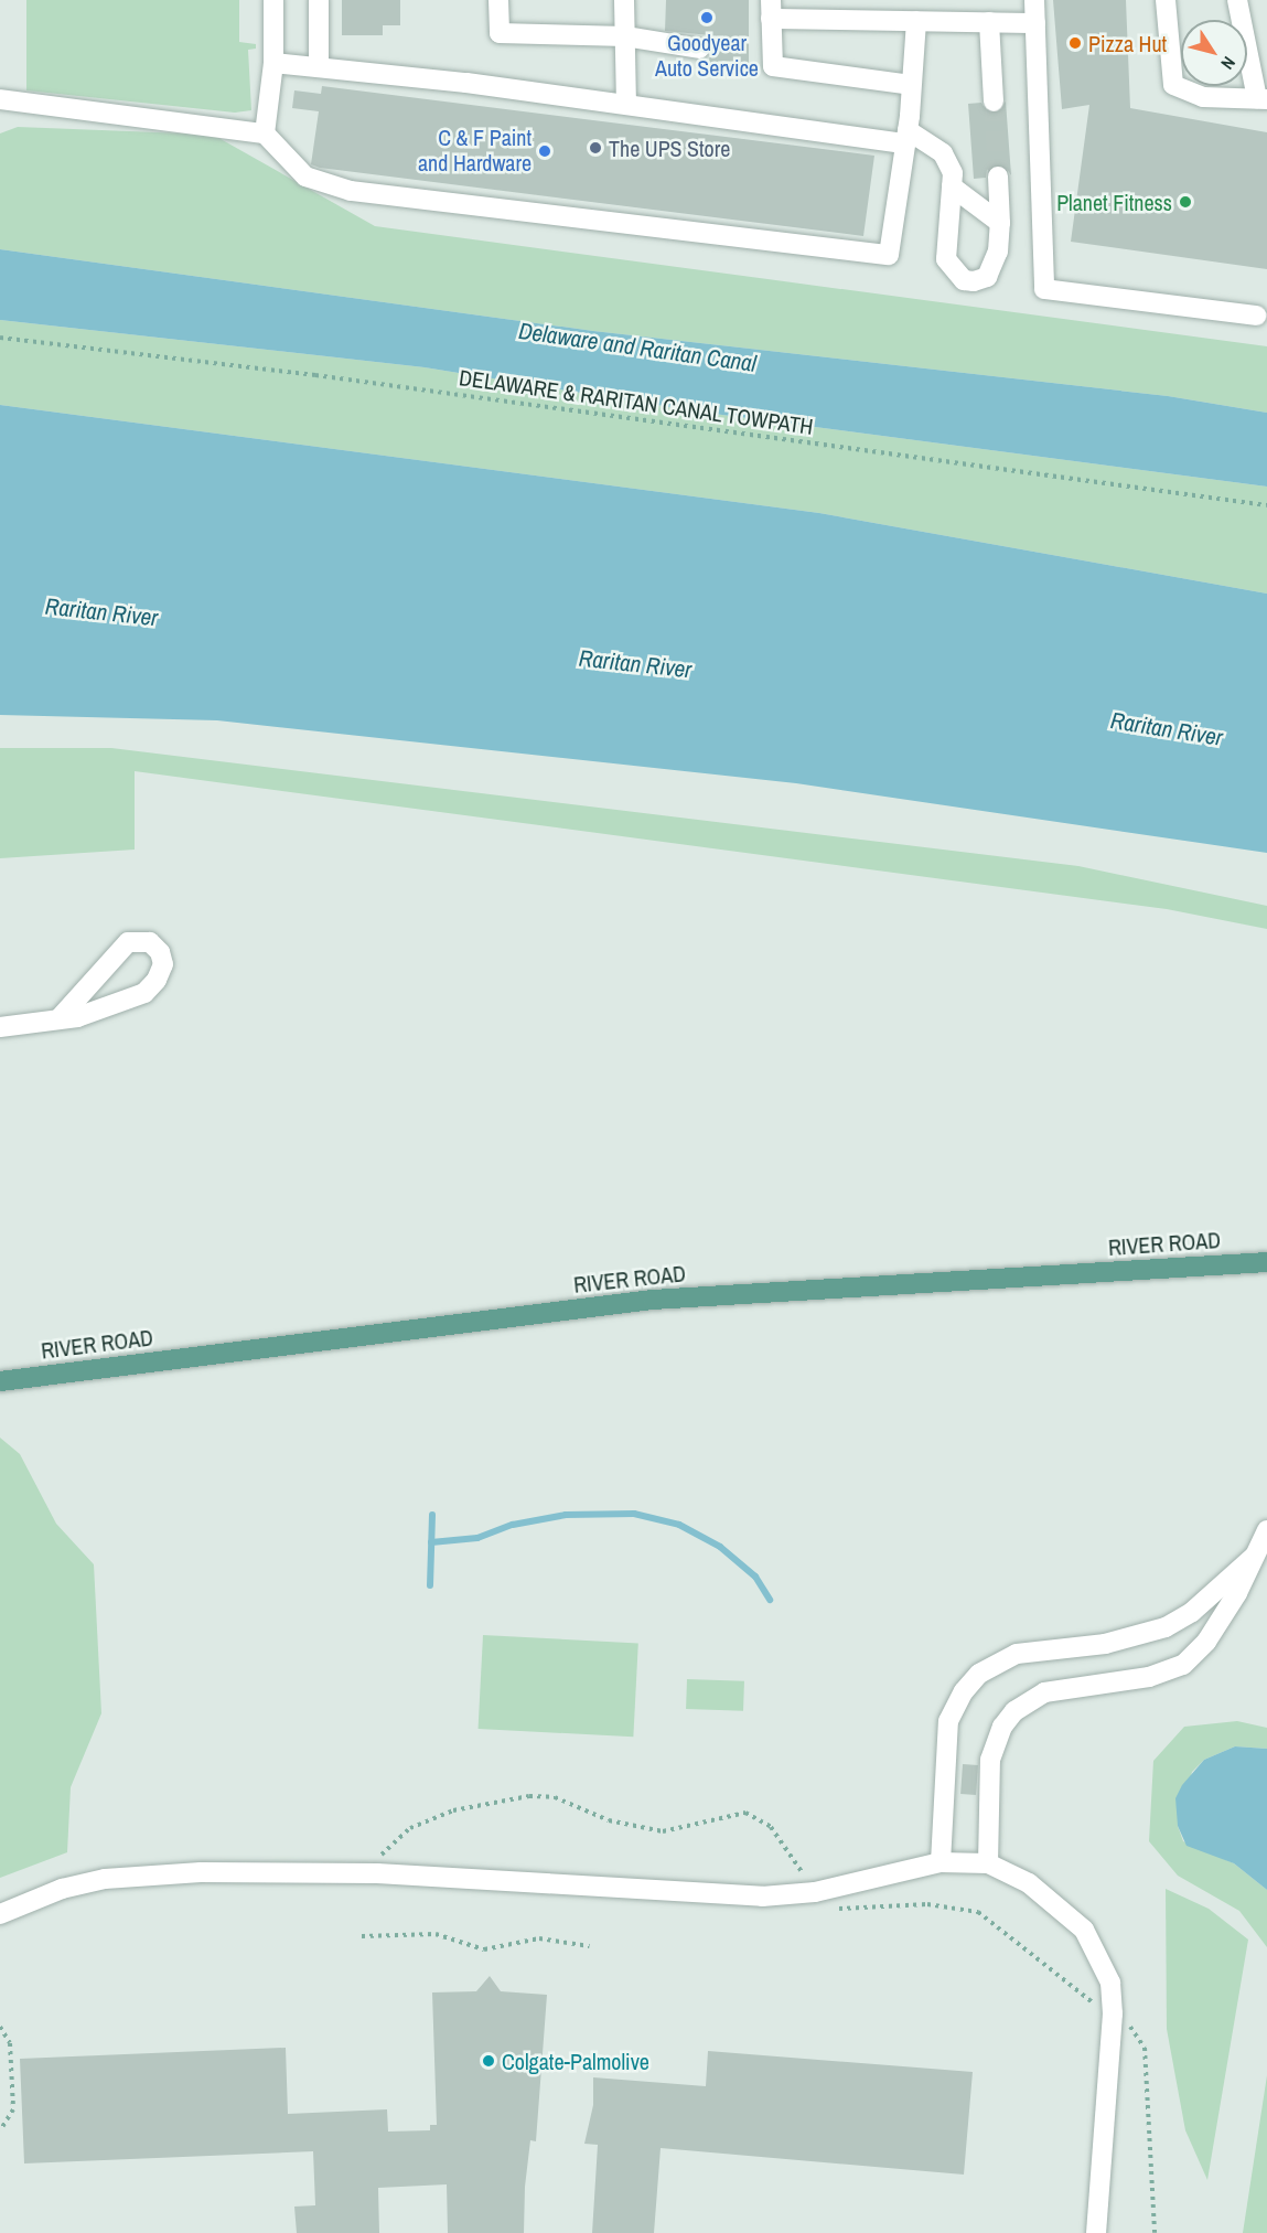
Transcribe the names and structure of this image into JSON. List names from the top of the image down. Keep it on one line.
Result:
{"streets":{"main road":["RIVER ROAD"],"path":["DELAWARE & RARITAN CANAL TOWPATH"]},"water":["Delaware and Raritan Canal","Raritan River"],"places":["Goodyear Auto Service","Pizza Hut","The UPS Store","C & F Paint and Hardware","Planet Fitness","Colgate-Palmolive"],"north":"bottom right"}
